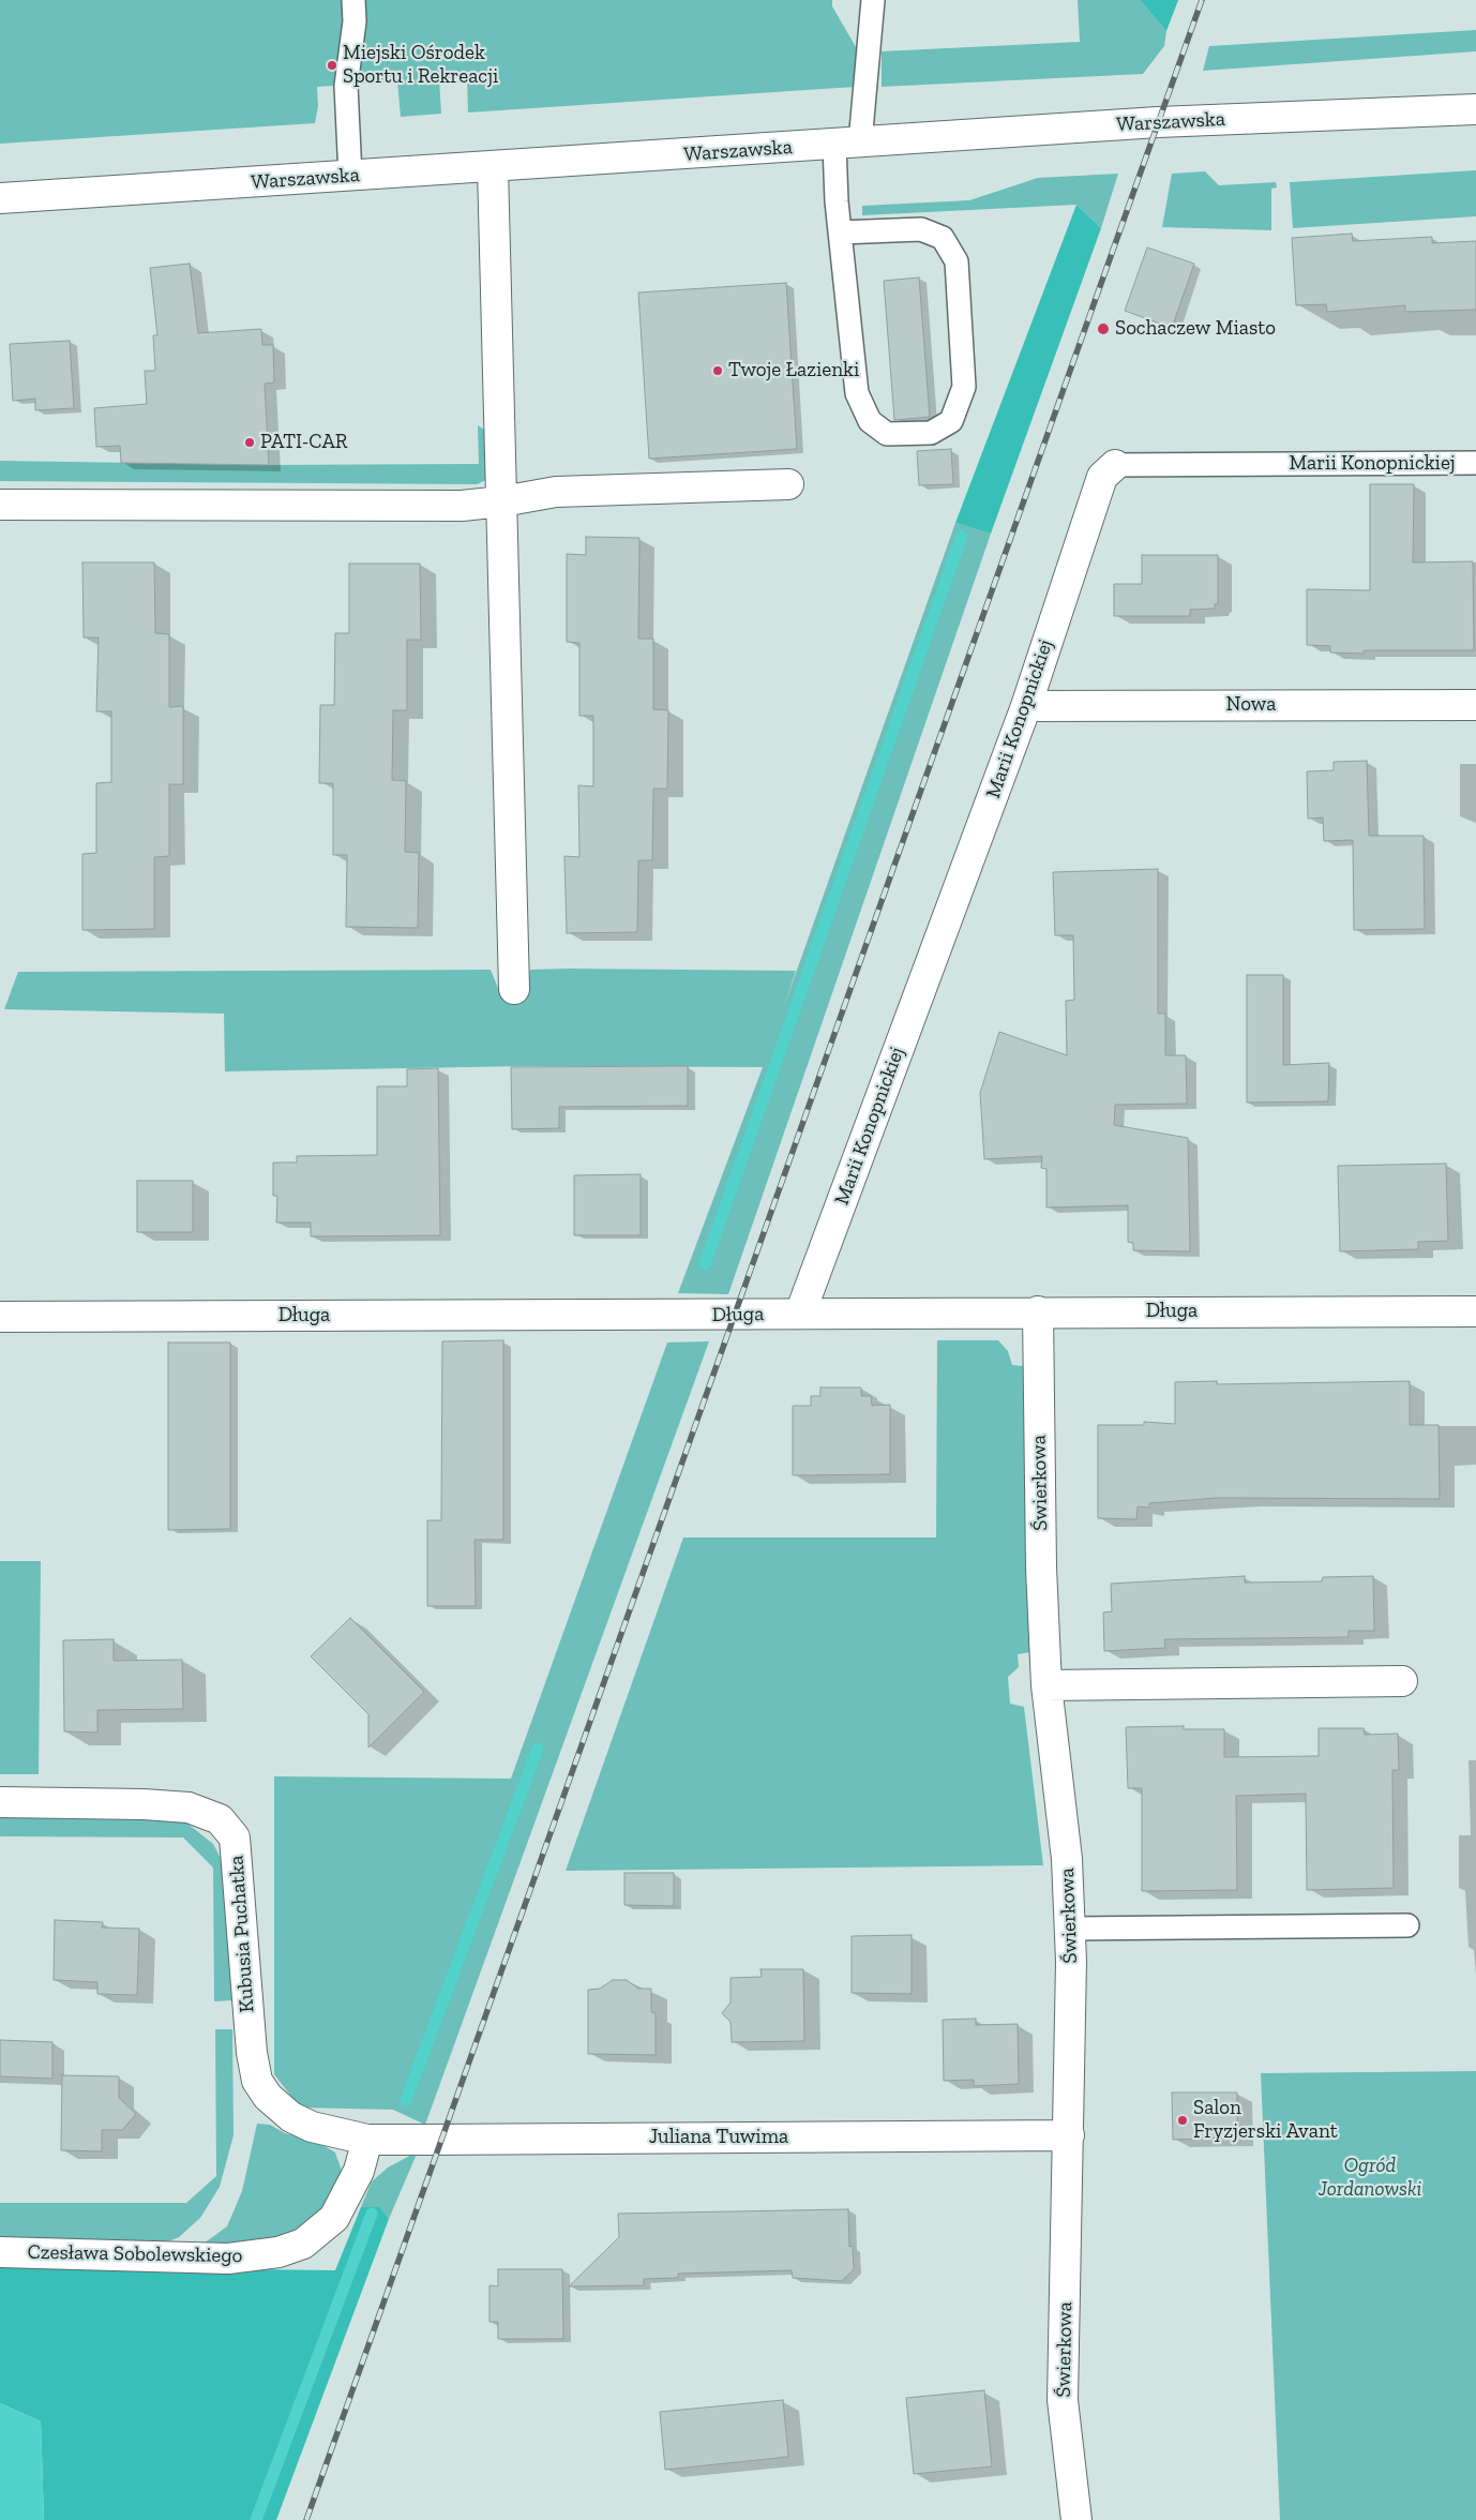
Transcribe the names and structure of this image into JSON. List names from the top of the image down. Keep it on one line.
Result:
{"streets":{"street":["Warszawska","Marii Konopnickiej","Nowa","Długa","Świerkowa","Kubusia Puchatka","Juliana Tuwima","Czesława Sobolewskiego"]},"crossings":[["Marii Konopnickiej","Nowa"],["Marii Konopnickiej","Długa"],["Długa","Świerkowa"],["Świerkowa","Juliana Tuwima"],["Kubusia Puchatka","Juliana Tuwima"],["Kubusia Puchatka","Czesława Sobolewskiego"],["Juliana Tuwima","Czesława Sobolewskiego"]],"parks":["Ogród Jordanowski"],"places":["Miejski Ośrodek Sportu i Rekreacji","Sochaczew Miasto","Twoje Łazienki","PATI-CAR","Salon Fryzjerski Avant"]}
